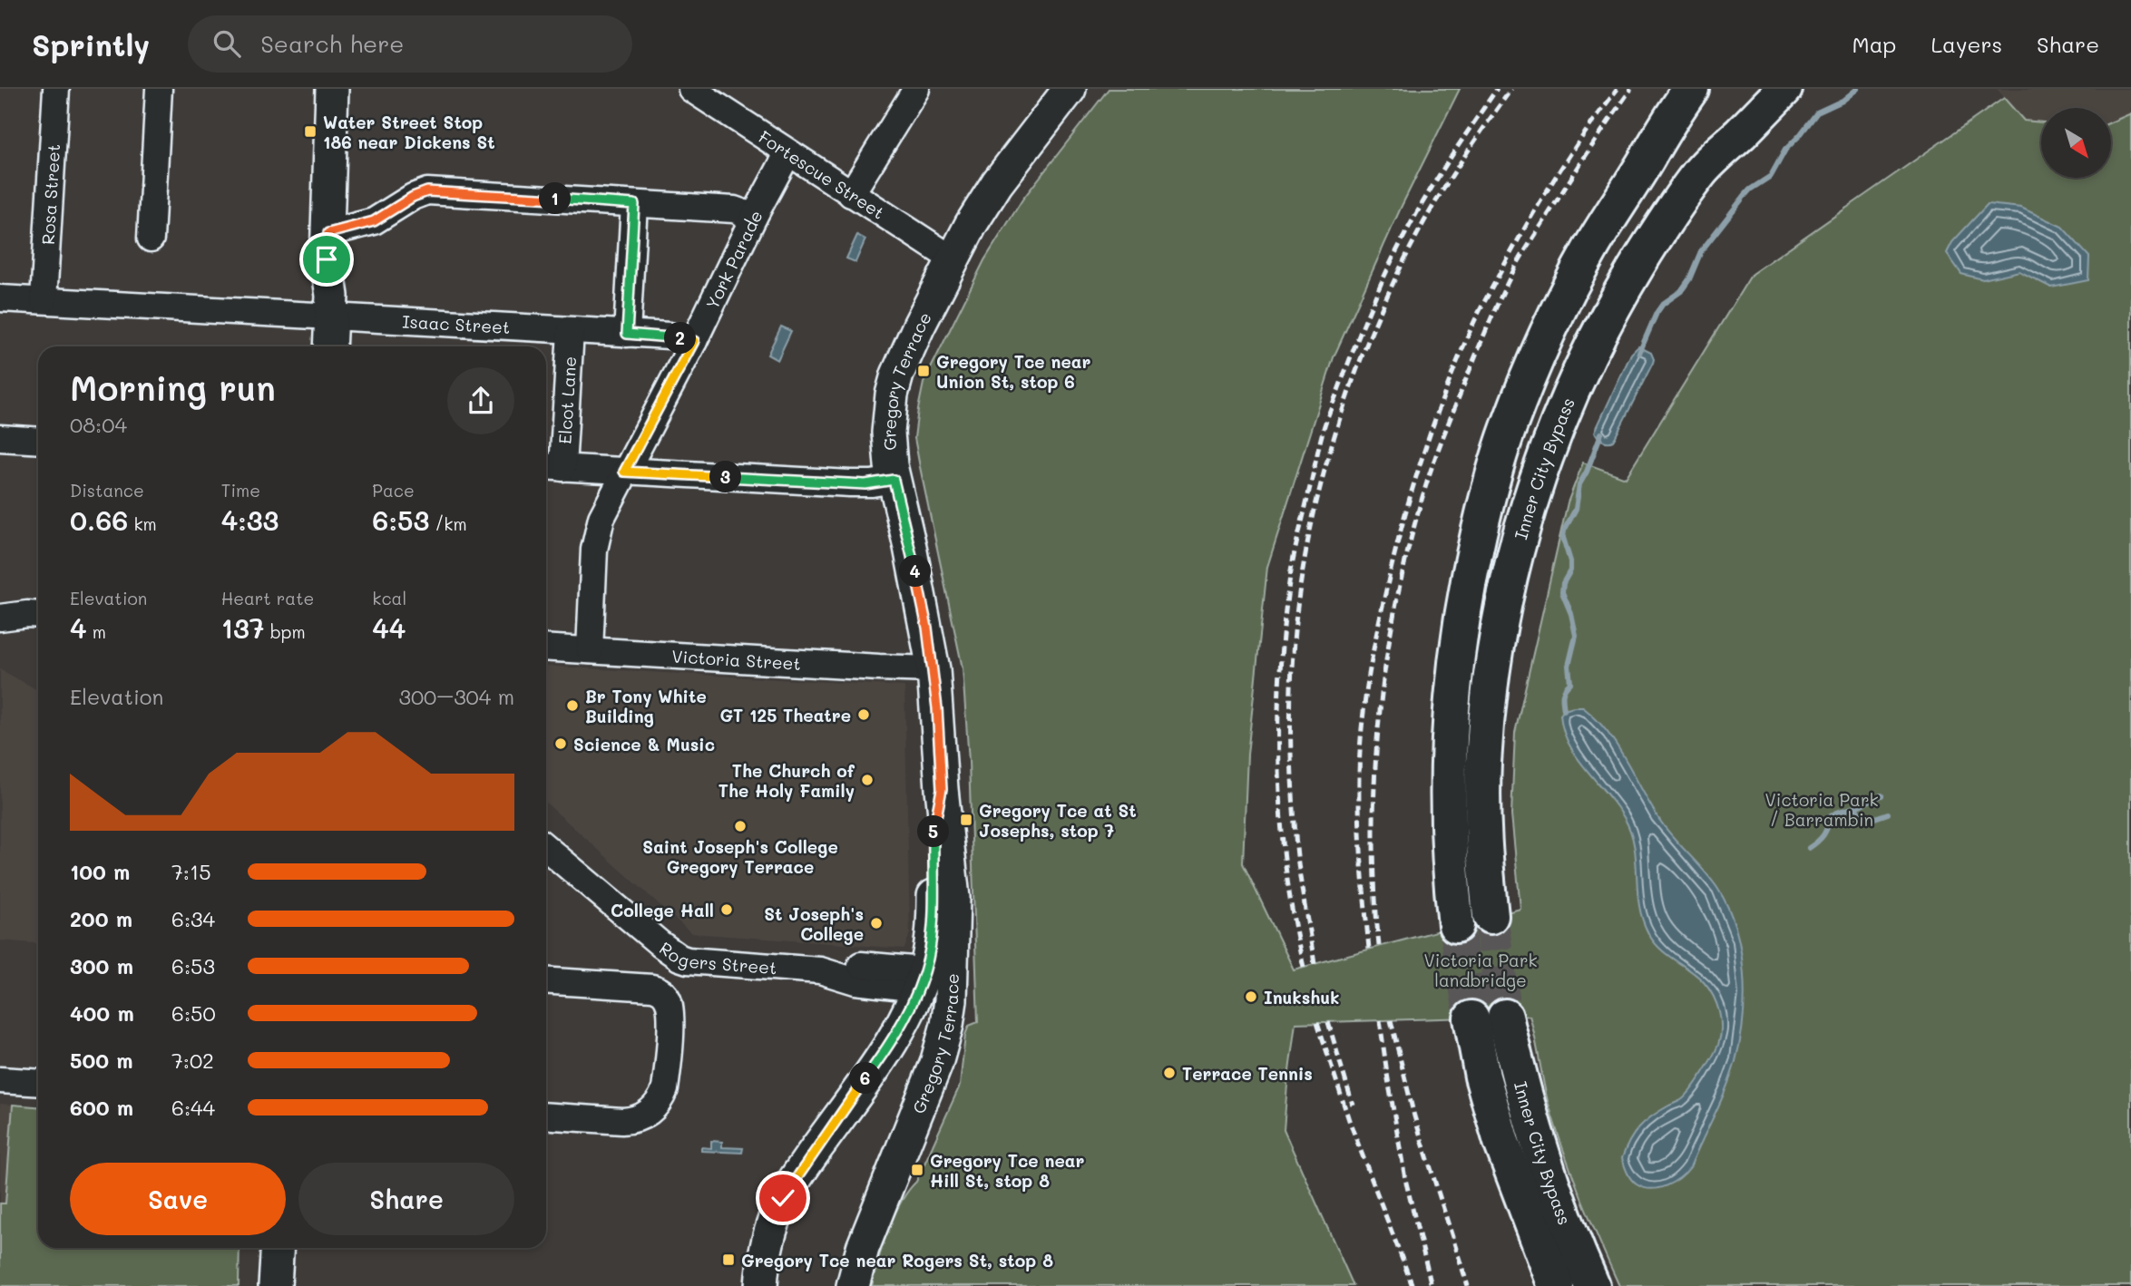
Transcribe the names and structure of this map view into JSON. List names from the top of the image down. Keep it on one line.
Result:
{"streets":{"highway":["Inner City Bypass"],"main road":["Gregory Terrace","Rogers Street"],"street":["Fortescue Street","Rosa Street","York Parade","Isaac Street","Elcot Lane","Victoria Street"]},"crossings":[["Fortescue Street","York Parade"],["Fortescue Street","Gregory Terrace"],["Rosa Street","Isaac Street"],["York Parade","Isaac Street"],["York Parade","Victoria Street"],["Isaac Street","Elcot Lane"],["Gregory Terrace","Victoria Street"],["Gregory Terrace","Rogers Street"]],"parks":["Victoria Park / Barrambin","Victoria Park landbridge"],"places":{"transit":["Water Street Stop 186 near Dickens St","Gregory Tce near Union St, stop 6","Gregory Tce at St Josephs, stop 7","Gregory Tce near Hill St, stop 8","Gregory Tce near Rogers St, stop 8"],"other":["Br Tony White Building","GT 125 Theatre","Science & Music","The Church of The Holy Family","Saint Joseph's College Gregory Terrace","College Hall","St Joseph's College","Inukshuk","Terrace Tennis"]},"north":"bottom right","page":{"header":"Sprintly","search":"Search here","nav":["Map","Layers","Share"],"pins":["1","2","3","4","5","6"],"heading":["Morning run","08:04"],"stats":[["Distance","0.66 km"],["Time","4:33"],["Pace","6:53 /km"],["Elevation","4 m"],["Heart rate","137 bpm"],["kcal","44"]],"chart":["Elevation","300–304 m"],"list":[{"name":"100 m","note":"7:15"},{"name":"200 m","note":"6:34"},{"name":"300 m","note":"6:53"},{"name":"400 m","note":"6:50"},{"name":"500 m","note":"7:02"},{"name":"600 m","note":"6:44"}],"buttons":["Save","Share"]}}
